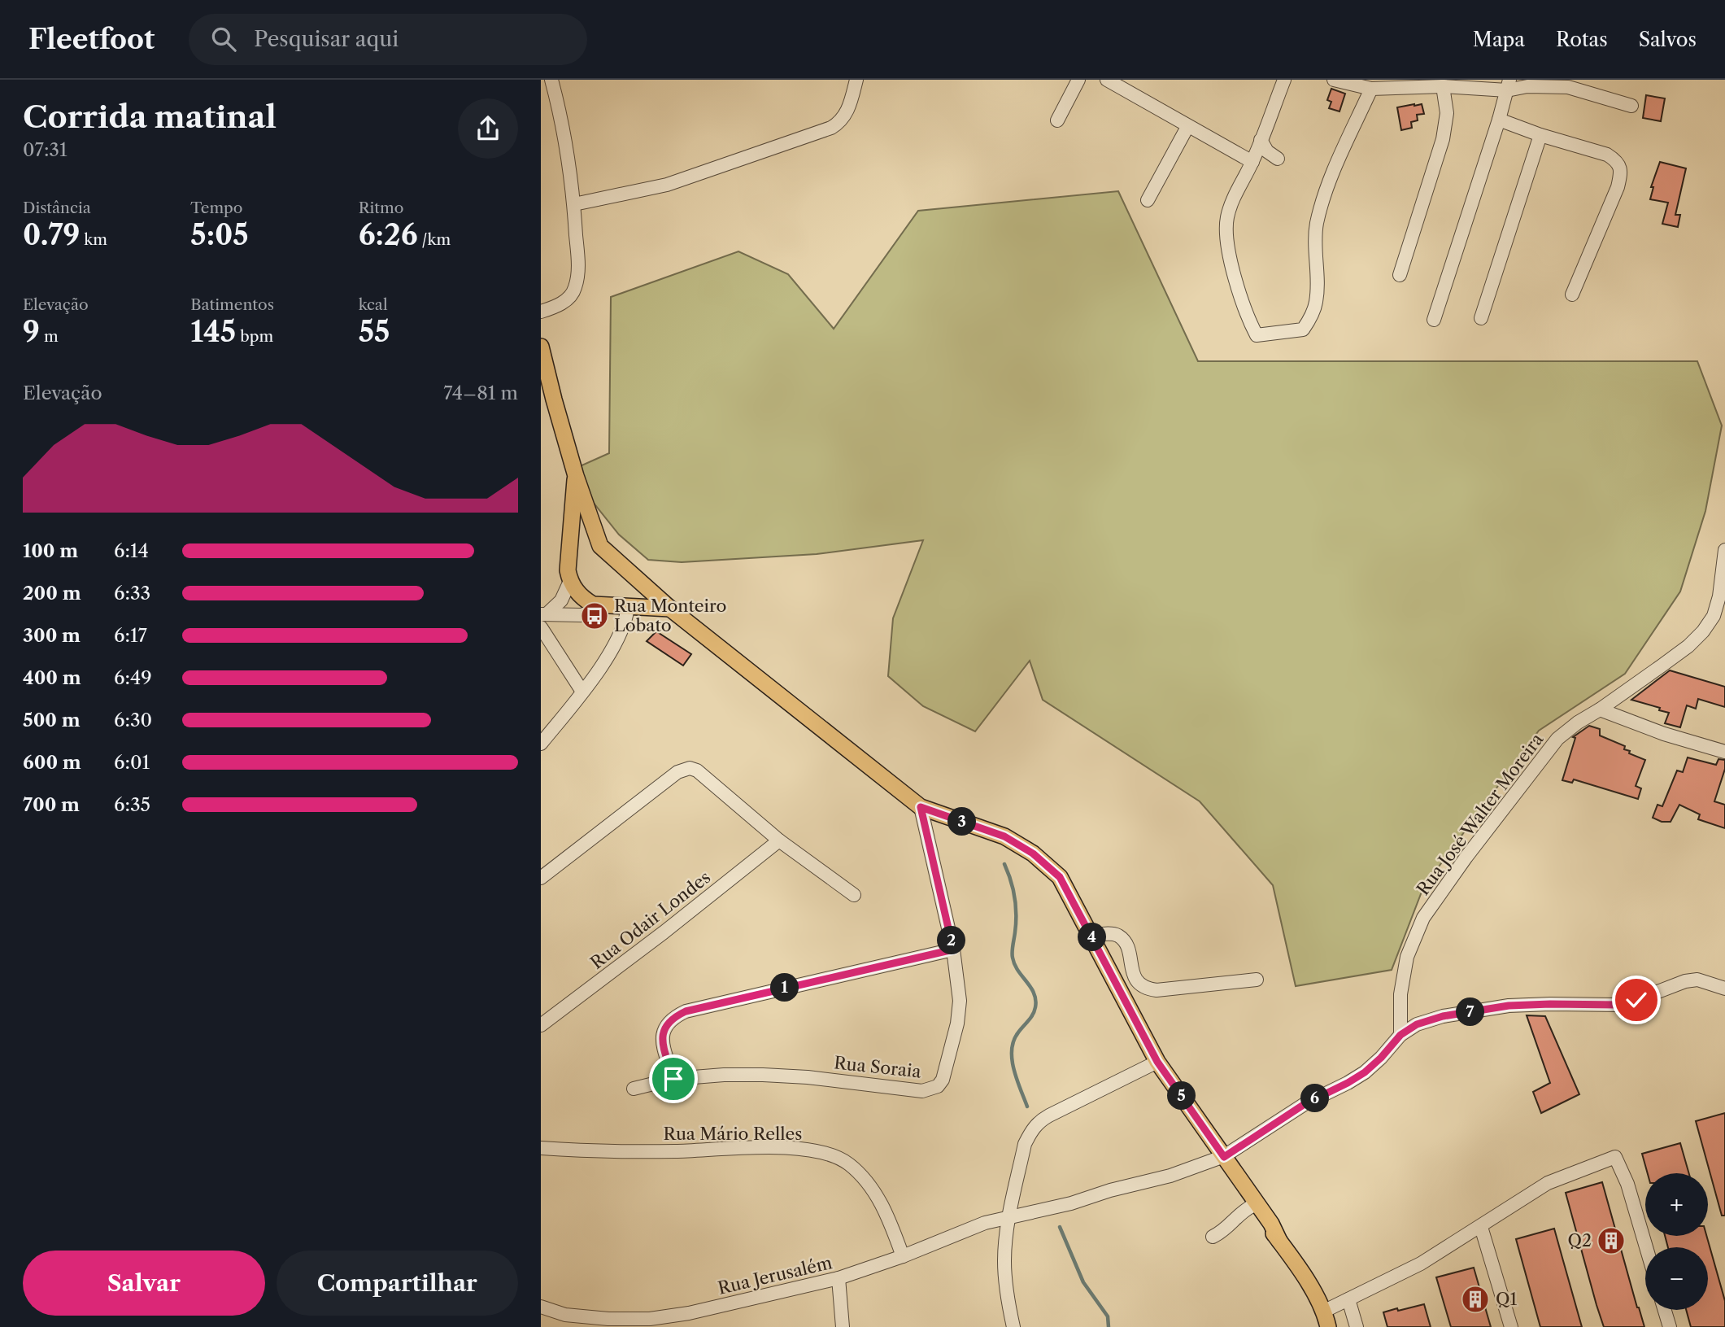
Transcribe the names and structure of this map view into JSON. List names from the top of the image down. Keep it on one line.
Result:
{"streets":{"street":["Rua José Walter Moreira","Rua Odair Londes","Rua Soraia","Rua Mário Relles","Rua Jerusalém"]},"crossings":[["Rua José Walter Moreira","Rua Jerusalém"],["Rua Mário Relles","Rua Jerusalém"]],"places":{"bus stop":["Rua Monteiro Lobato"],"building":["Q2","Q1"]},"page":{"header":"Fleetfoot","search":"Pesquisar aqui","nav":["Mapa","Rotas","Salvos"],"heading":["Corrida matinal","07:31"],"stats":[["Distância","0.79 km"],["Tempo","5:05"],["Ritmo","6:26 /km"],["Elevação","9 m"],["Batimentos","145 bpm"],["kcal","55"]],"chart":["Elevação","74–81 m"],"list":[{"name":"100 m","note":"6:14"},{"name":"200 m","note":"6:33"},{"name":"300 m","note":"6:17"},{"name":"400 m","note":"6:49"},{"name":"500 m","note":"6:30"},{"name":"600 m","note":"6:01"},{"name":"700 m","note":"6:35"}],"pins":["3","4","2","1","7","5","6"],"map_buttons":["+","−"],"buttons":["Salvar","Compartilhar"]}}
